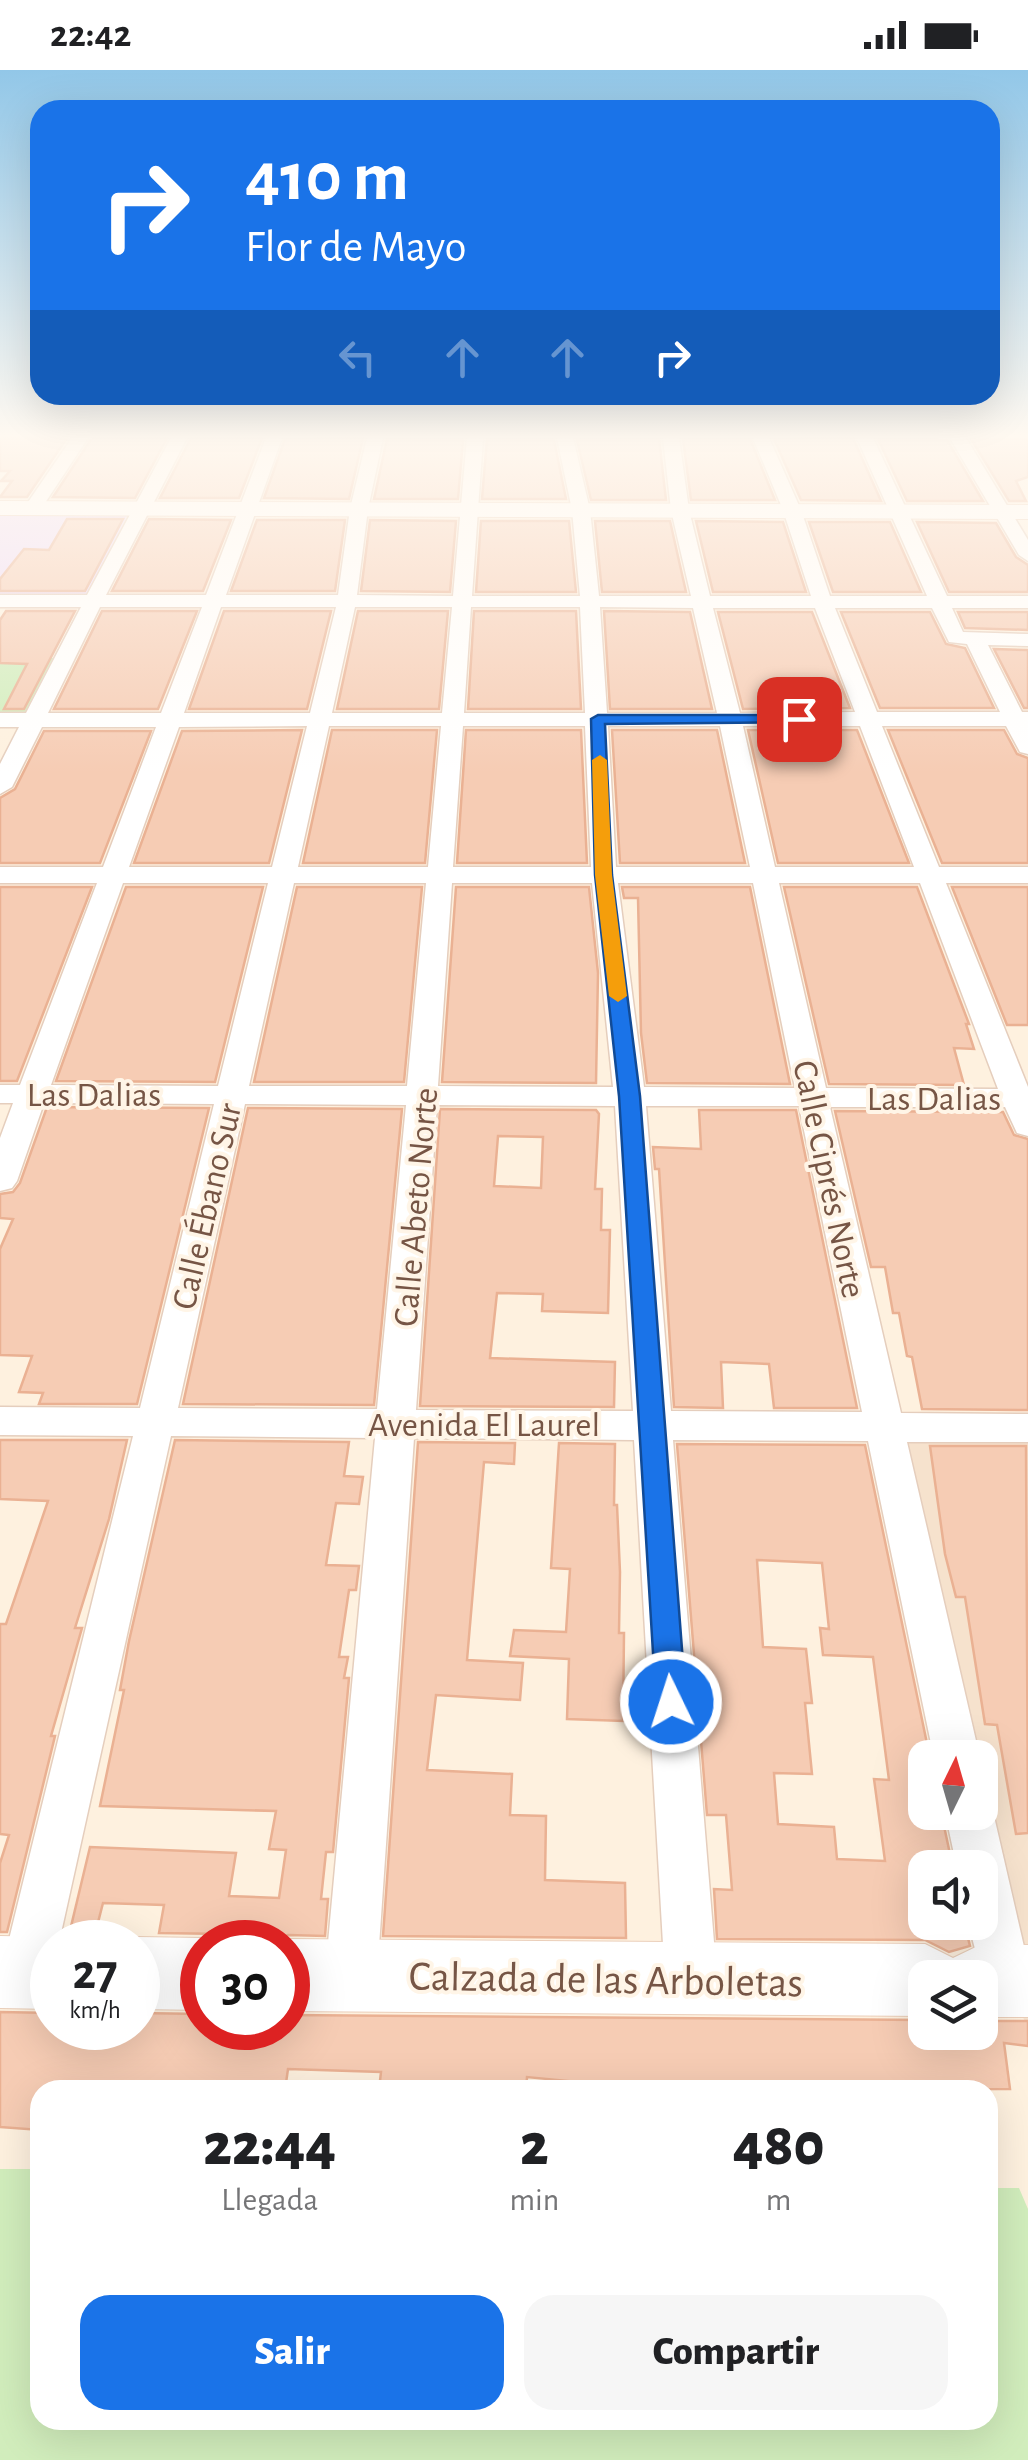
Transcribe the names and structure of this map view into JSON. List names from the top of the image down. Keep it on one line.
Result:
{"streets":{"street":["Las Dalias","Calle Ciprés Norte","Calle Ébano Sur","Calle Abeto Norte","Avenida El Laurel","Calzada de las Arboletas"]},"crossings":[["Las Dalias","Calle Ciprés Norte"],["Las Dalias","Calle Ébano Sur"],["Las Dalias","Calle Abeto Norte"],["Calle Ciprés Norte","Avenida El Laurel"],["Calle Ébano Sur","Avenida El Laurel"],["Calle Abeto Norte","Avenida El Laurel"],["Calle Abeto Norte","Calzada de las Arboletas"]],"north":"top","page":{"status":"22:42","turn":["410 m","Flor de Mayo"],"speed":"27 km/h","limit":"30","eta":["22:44","Llegada","2","min","480","m"],"buttons":["Salir","Compartir"]}}
